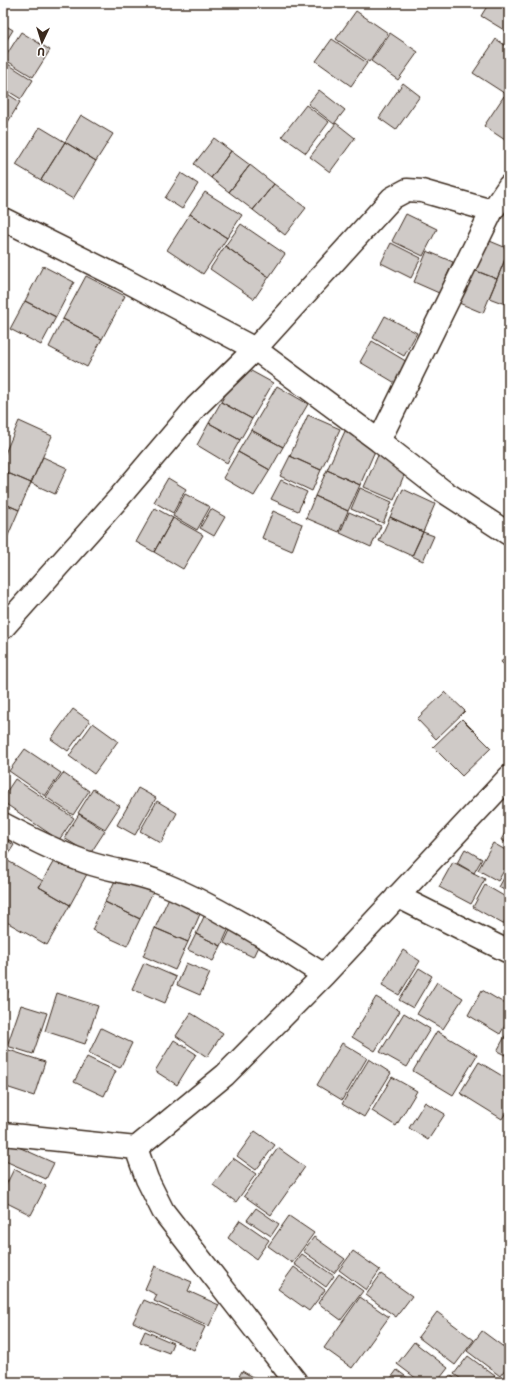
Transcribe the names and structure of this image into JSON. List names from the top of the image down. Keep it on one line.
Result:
{"north":"bottom"}
